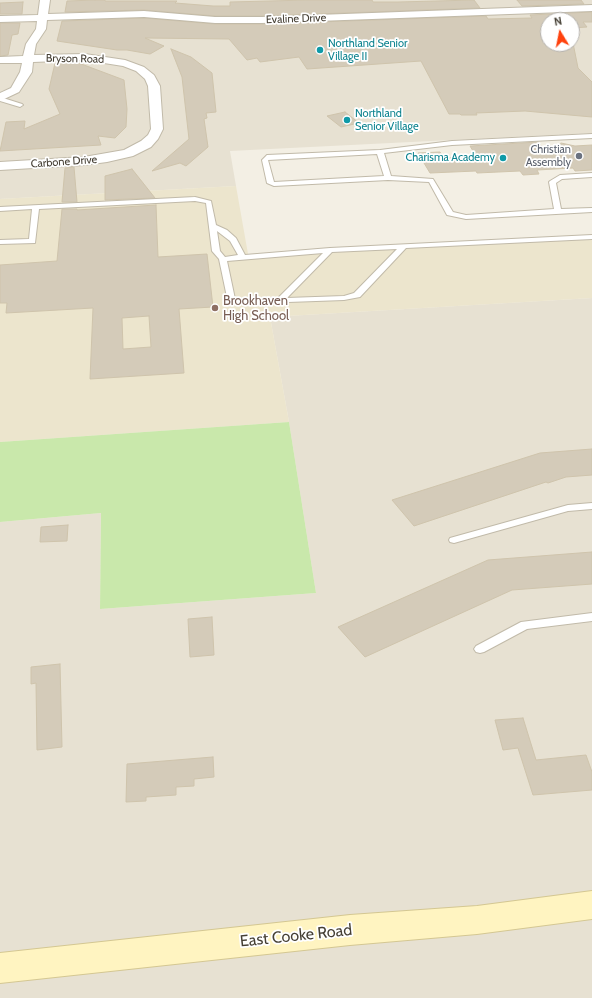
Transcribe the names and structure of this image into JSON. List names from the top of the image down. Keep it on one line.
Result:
{"streets":{"main road":["East Cooke Road"],"street":["Evaline Drive","Bryson Road","Carbone Drive"]},"crossings":[["Bryson Road","Carbone Drive"]],"places":["Northland Senior Village II","Northland Senior Village","Christian Assembly","Charisma Academy","Brookhaven High School"],"north":"top"}
